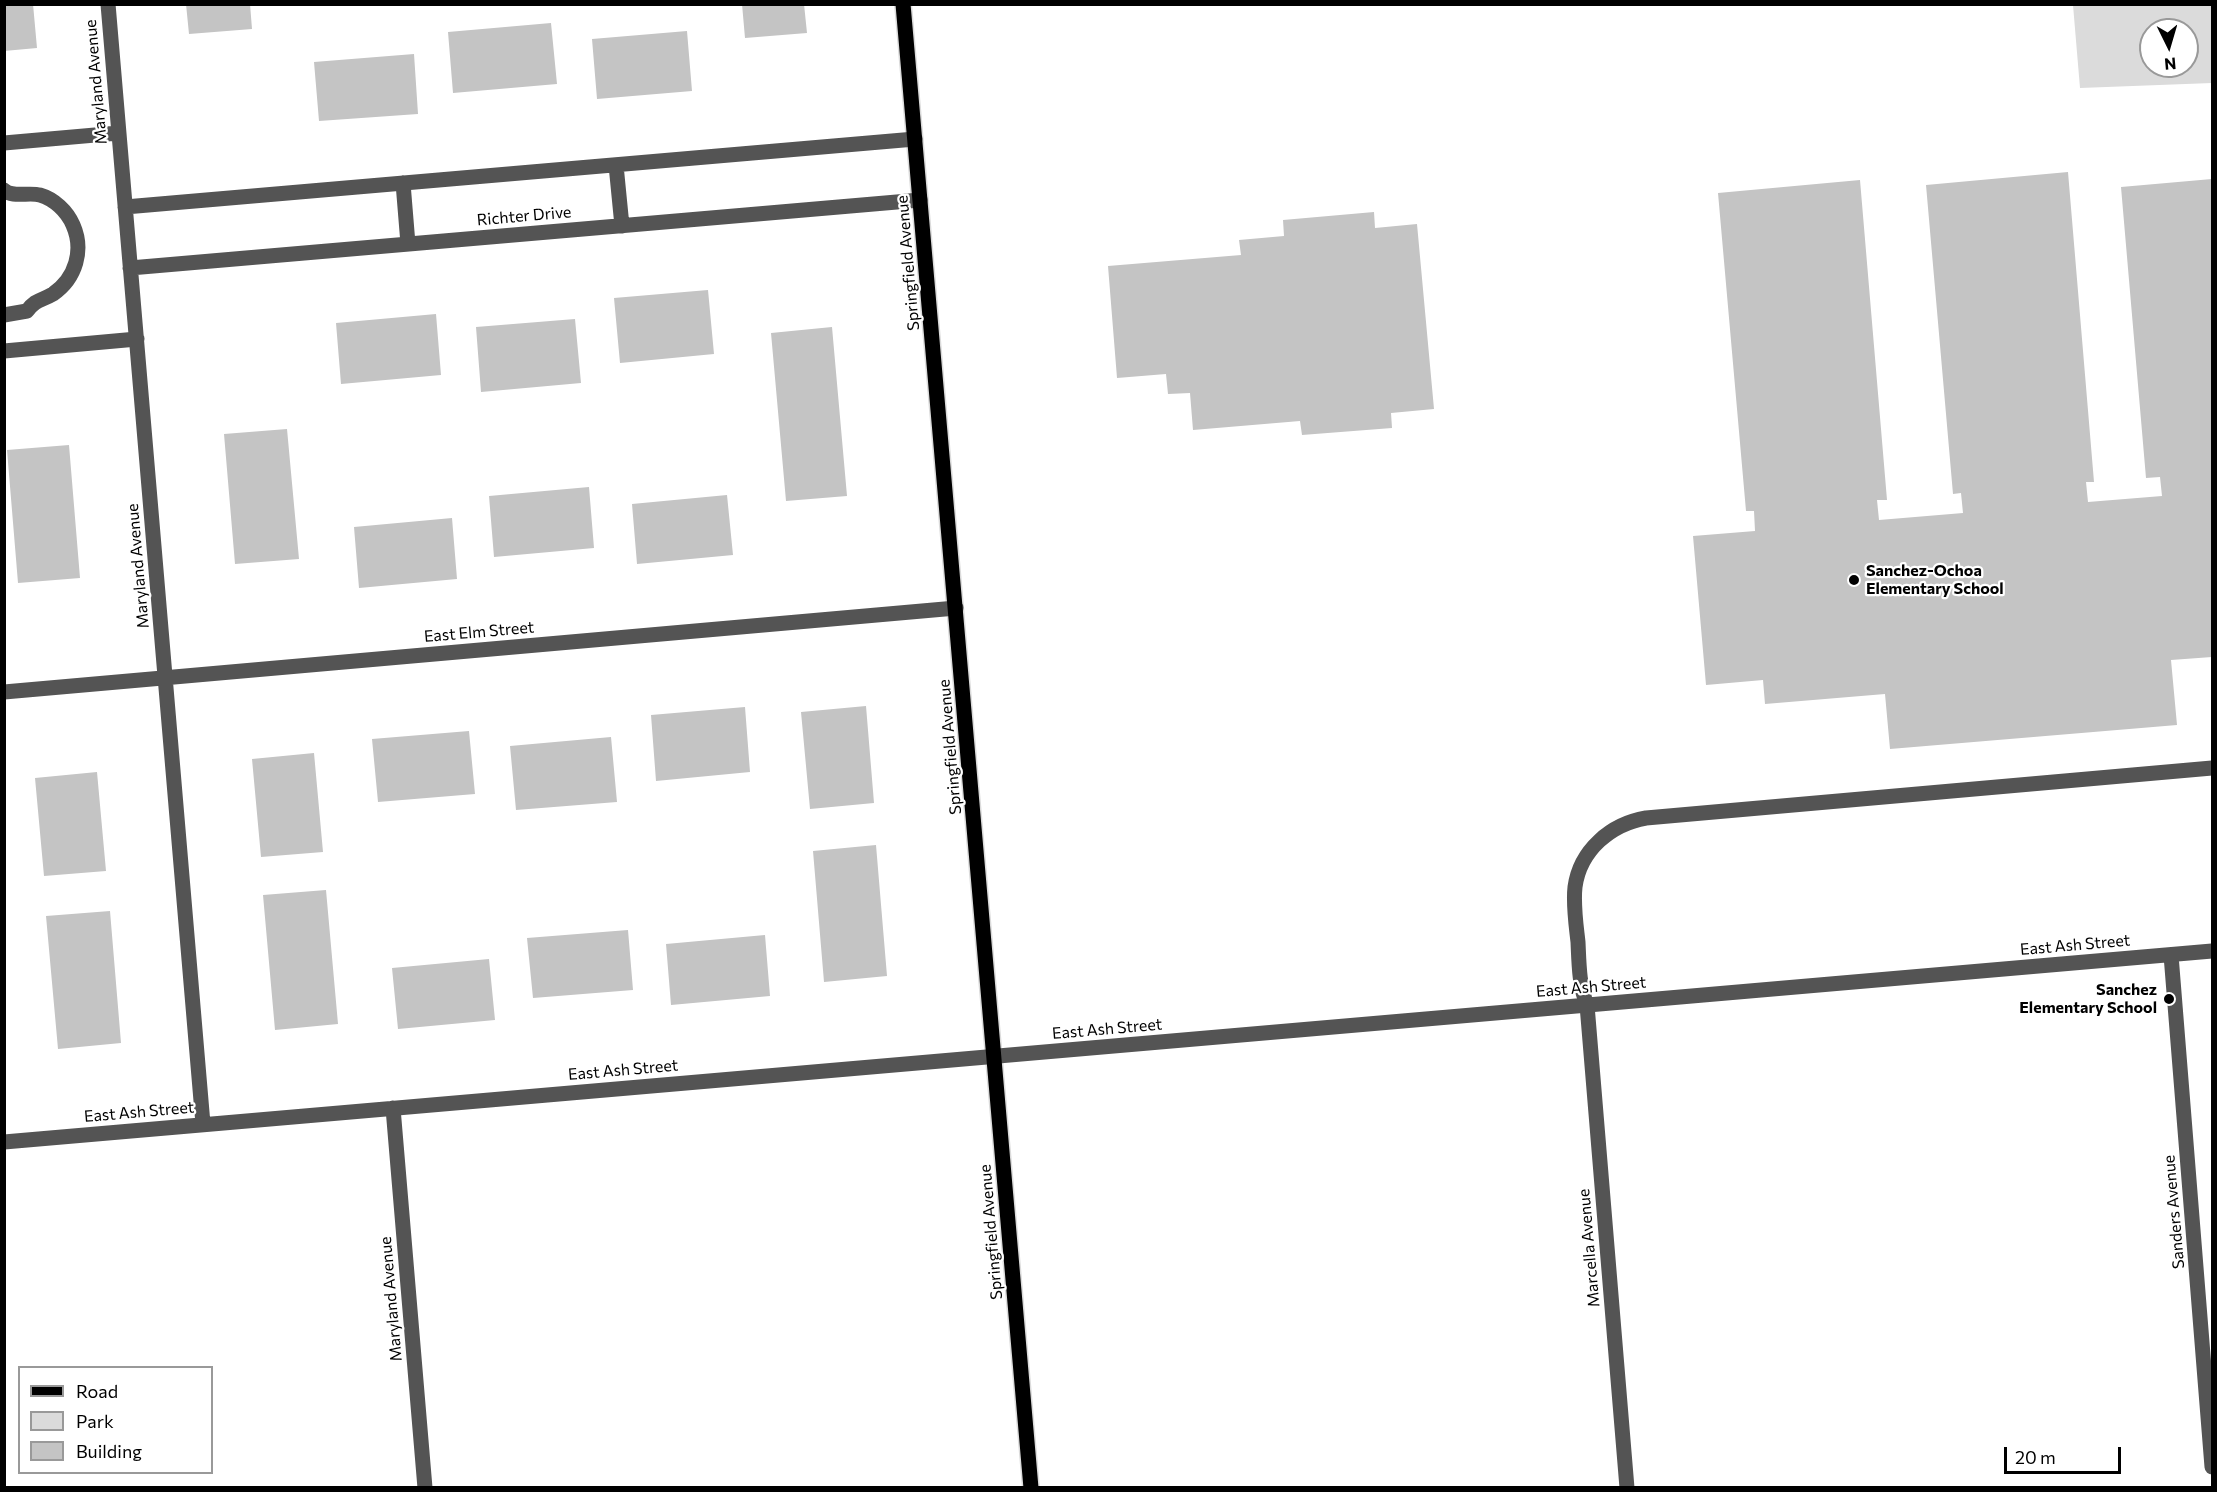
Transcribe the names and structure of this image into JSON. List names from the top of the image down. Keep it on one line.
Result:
{"streets":{"main road":["Springfield Avenue"],"street":["Maryland Avenue","Richter Drive","East Elm Street","East Ash Street","Sanders Avenue","Marcella Avenue"]},"crossings":[["Maryland Avenue","Richter Drive"],["Maryland Avenue","East Elm Street"],["Maryland Avenue","East Ash Street"],["Richter Drive","Springfield Avenue"],["Springfield Avenue","East Elm Street"],["Springfield Avenue","East Ash Street"],["East Ash Street","Sanders Avenue"],["East Ash Street","Marcella Avenue"]],"places":["Sanchez-Ochoa Elementary School","Sanchez Elementary School"],"legend":["Road","Park","Building"],"scale_bar":"20 m","north":"bottom"}
